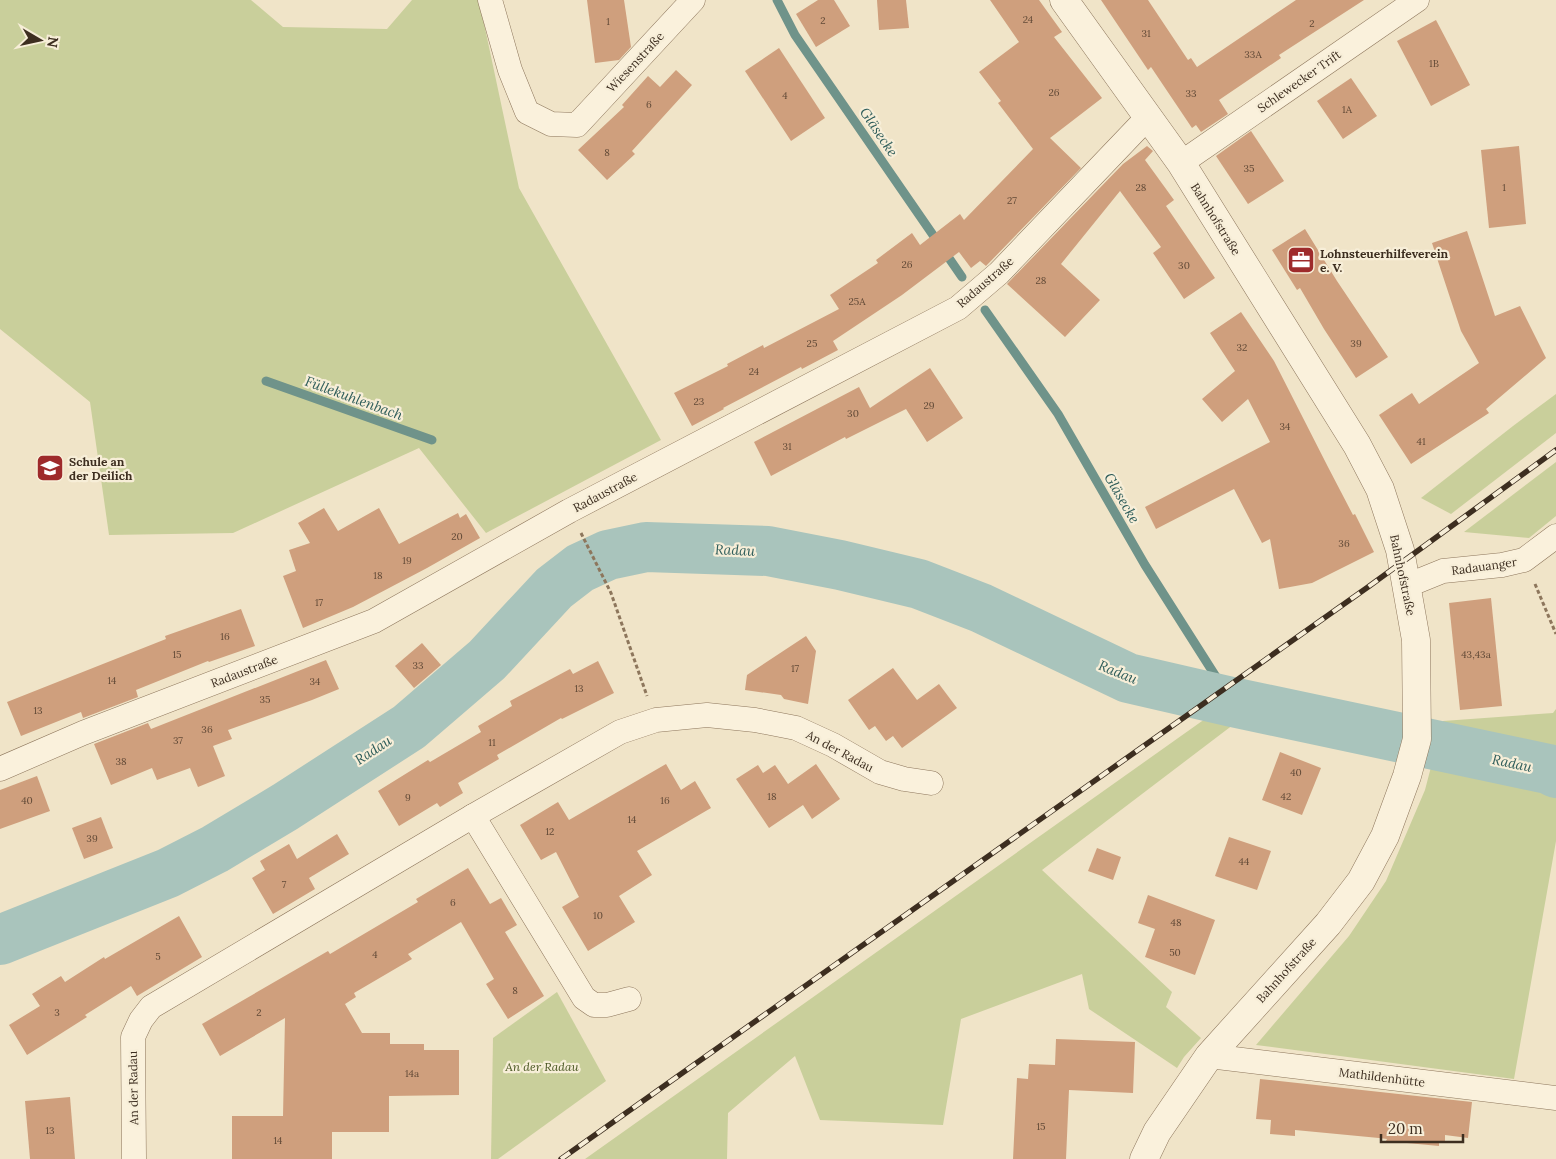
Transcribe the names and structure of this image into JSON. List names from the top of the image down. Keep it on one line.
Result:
{"streets":{"street":["Wiesenstraße","Schlewecker Trift","Bahnhofstraße","Radaustraße","Radauanger","An der Radau","Mathildenhütte"]},"crossings":[["Schlewecker Trift","Bahnhofstraße"],["Bahnhofstraße","Radaustraße"],["Bahnhofstraße","Radauanger"],["Bahnhofstraße","Mathildenhütte"]],"water":["Gläsecke","Füllekuhlenbach","Radau"],"parks":["An der Radau"],"places":{"office":["Lohnsteuerhilfeverein e. V."],"school or university":["Schule an der Deilich"]},"house_numbers":["24","2","1","2","31","33A","1B","26","33","4","6","1A","8","35","28","1","27","26","30","28","25A","25","39","32","24","23","29","30","34","41","31","20","36","19","18","17","16","15","43,43a","33","17","14","34","13","35","13","36","37","11","38","40","18","42","9","40","16","14","12","39","44","7","6","10","48","50","4","5","8","3","2","14a","15","13","14"],"scale_bar":"20 m","north":"right"}
